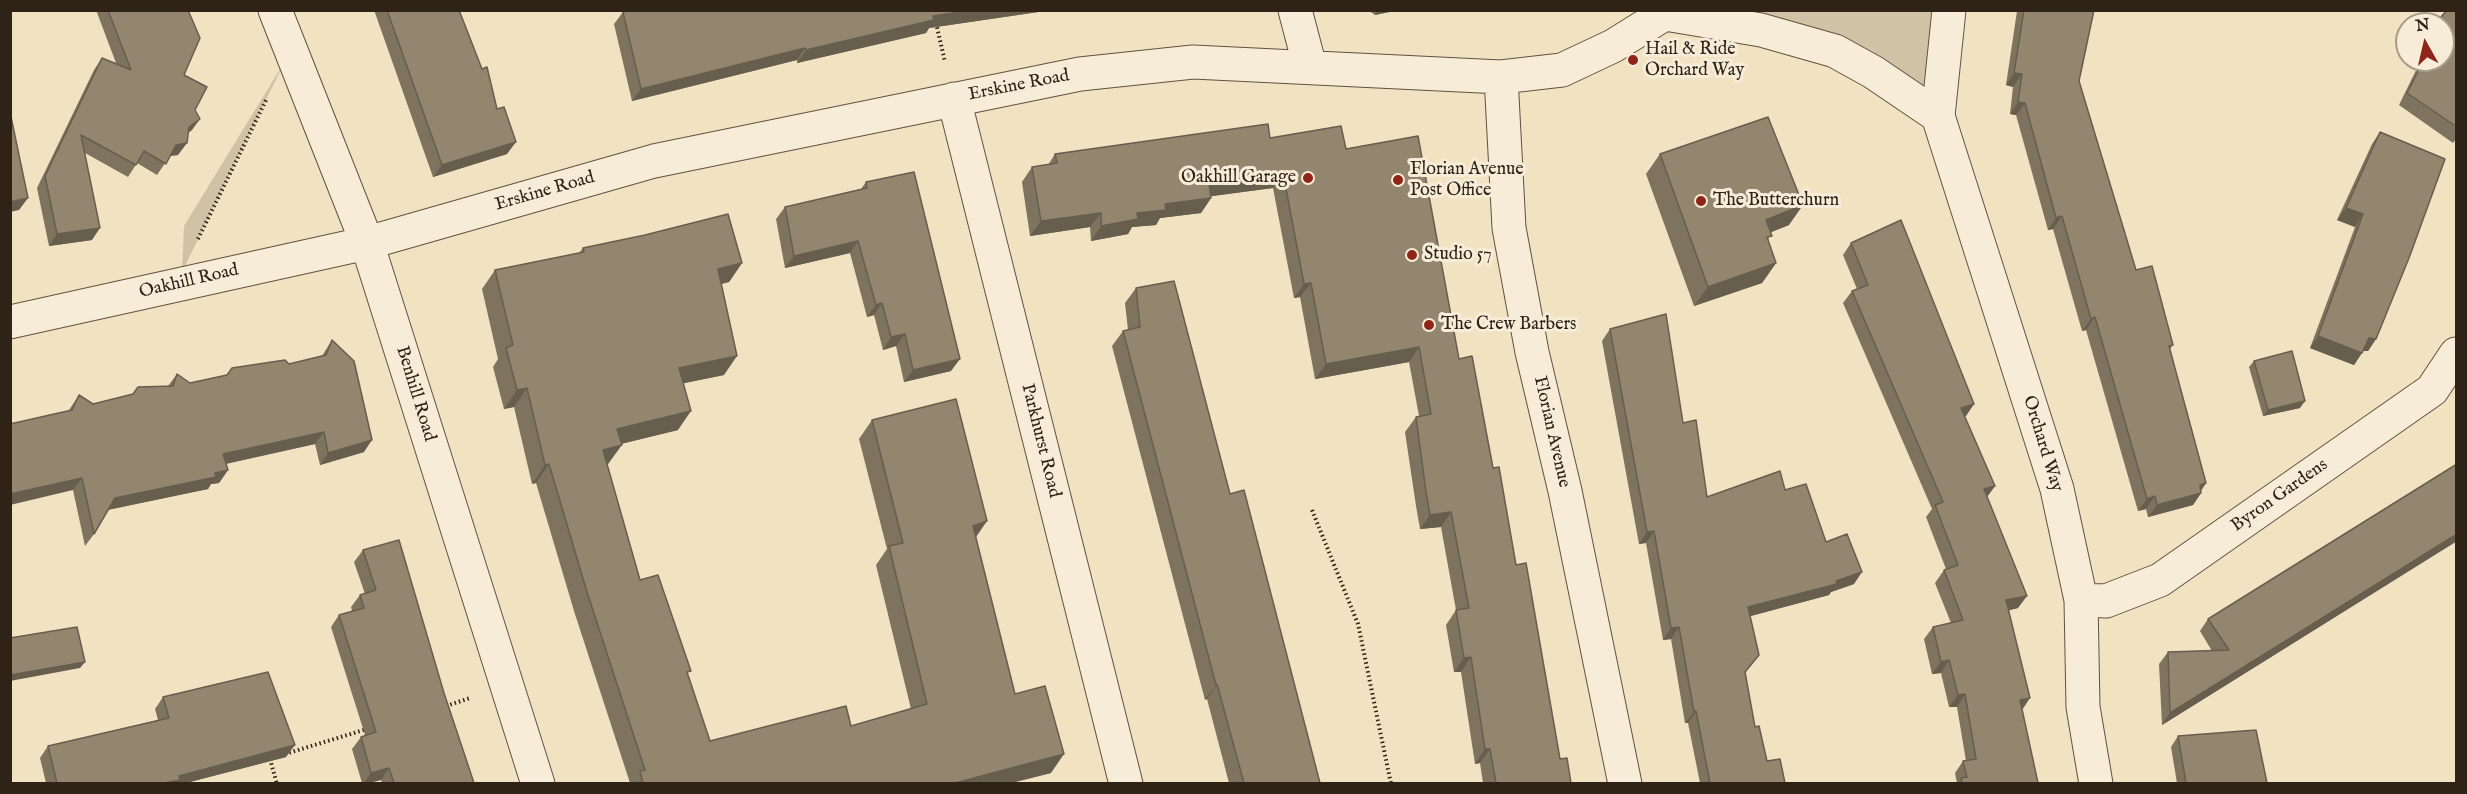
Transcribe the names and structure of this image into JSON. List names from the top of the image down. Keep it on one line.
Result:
{"streets":{"street":["Erskine Road","Oakhill Road","Benhill Road","Florian Avenue","Parkhurst Road","Orchard Way","Byron Gardens"]},"crossings":[["Erskine Road","Oakhill Road"],["Erskine Road","Benhill Road"],["Erskine Road","Florian Avenue"],["Erskine Road","Parkhurst Road"],["Oakhill Road","Benhill Road"],["Orchard Way","Byron Gardens"]],"places":["Hail & Ride Orchard Way","Oakhill Garage","Florian Avenue Post Office","The Butterchurn","Studio 57","The Crew Barbers"],"north":"top"}
